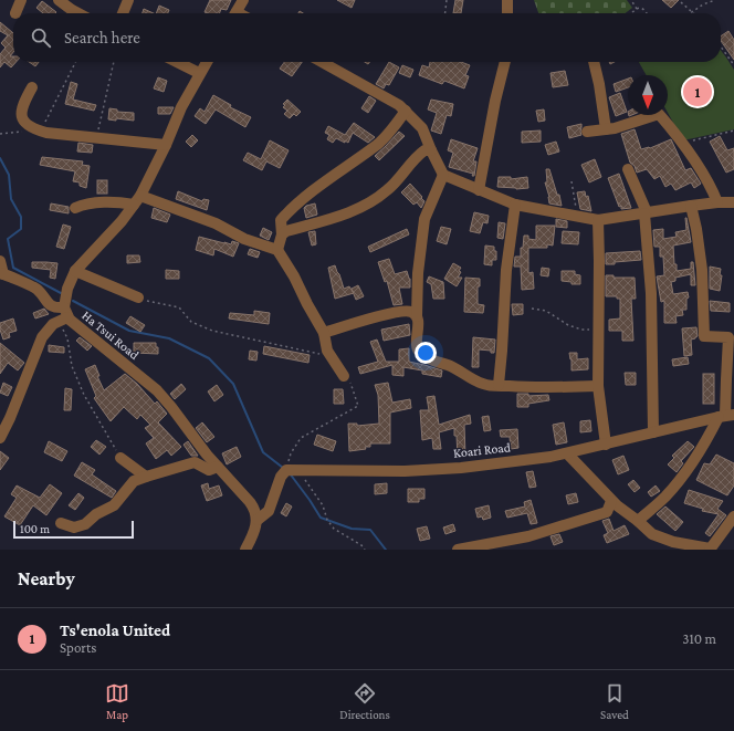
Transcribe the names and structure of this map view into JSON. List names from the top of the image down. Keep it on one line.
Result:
{"streets":{"street":["Ha Tsui Road","Koari Road"]},"crossings":[["Ha Tsui Road","Koari Road"]],"scale_bar":"100 m","north":"bottom","page":{"search":"Search here","pins":"1","scale":"100 m","heading":"Nearby","list":[{"mark":"1","name":"Ts'enola United","note":"Sports","value":"310 m"}],"nav":["Map","Directions","Saved"]}}
